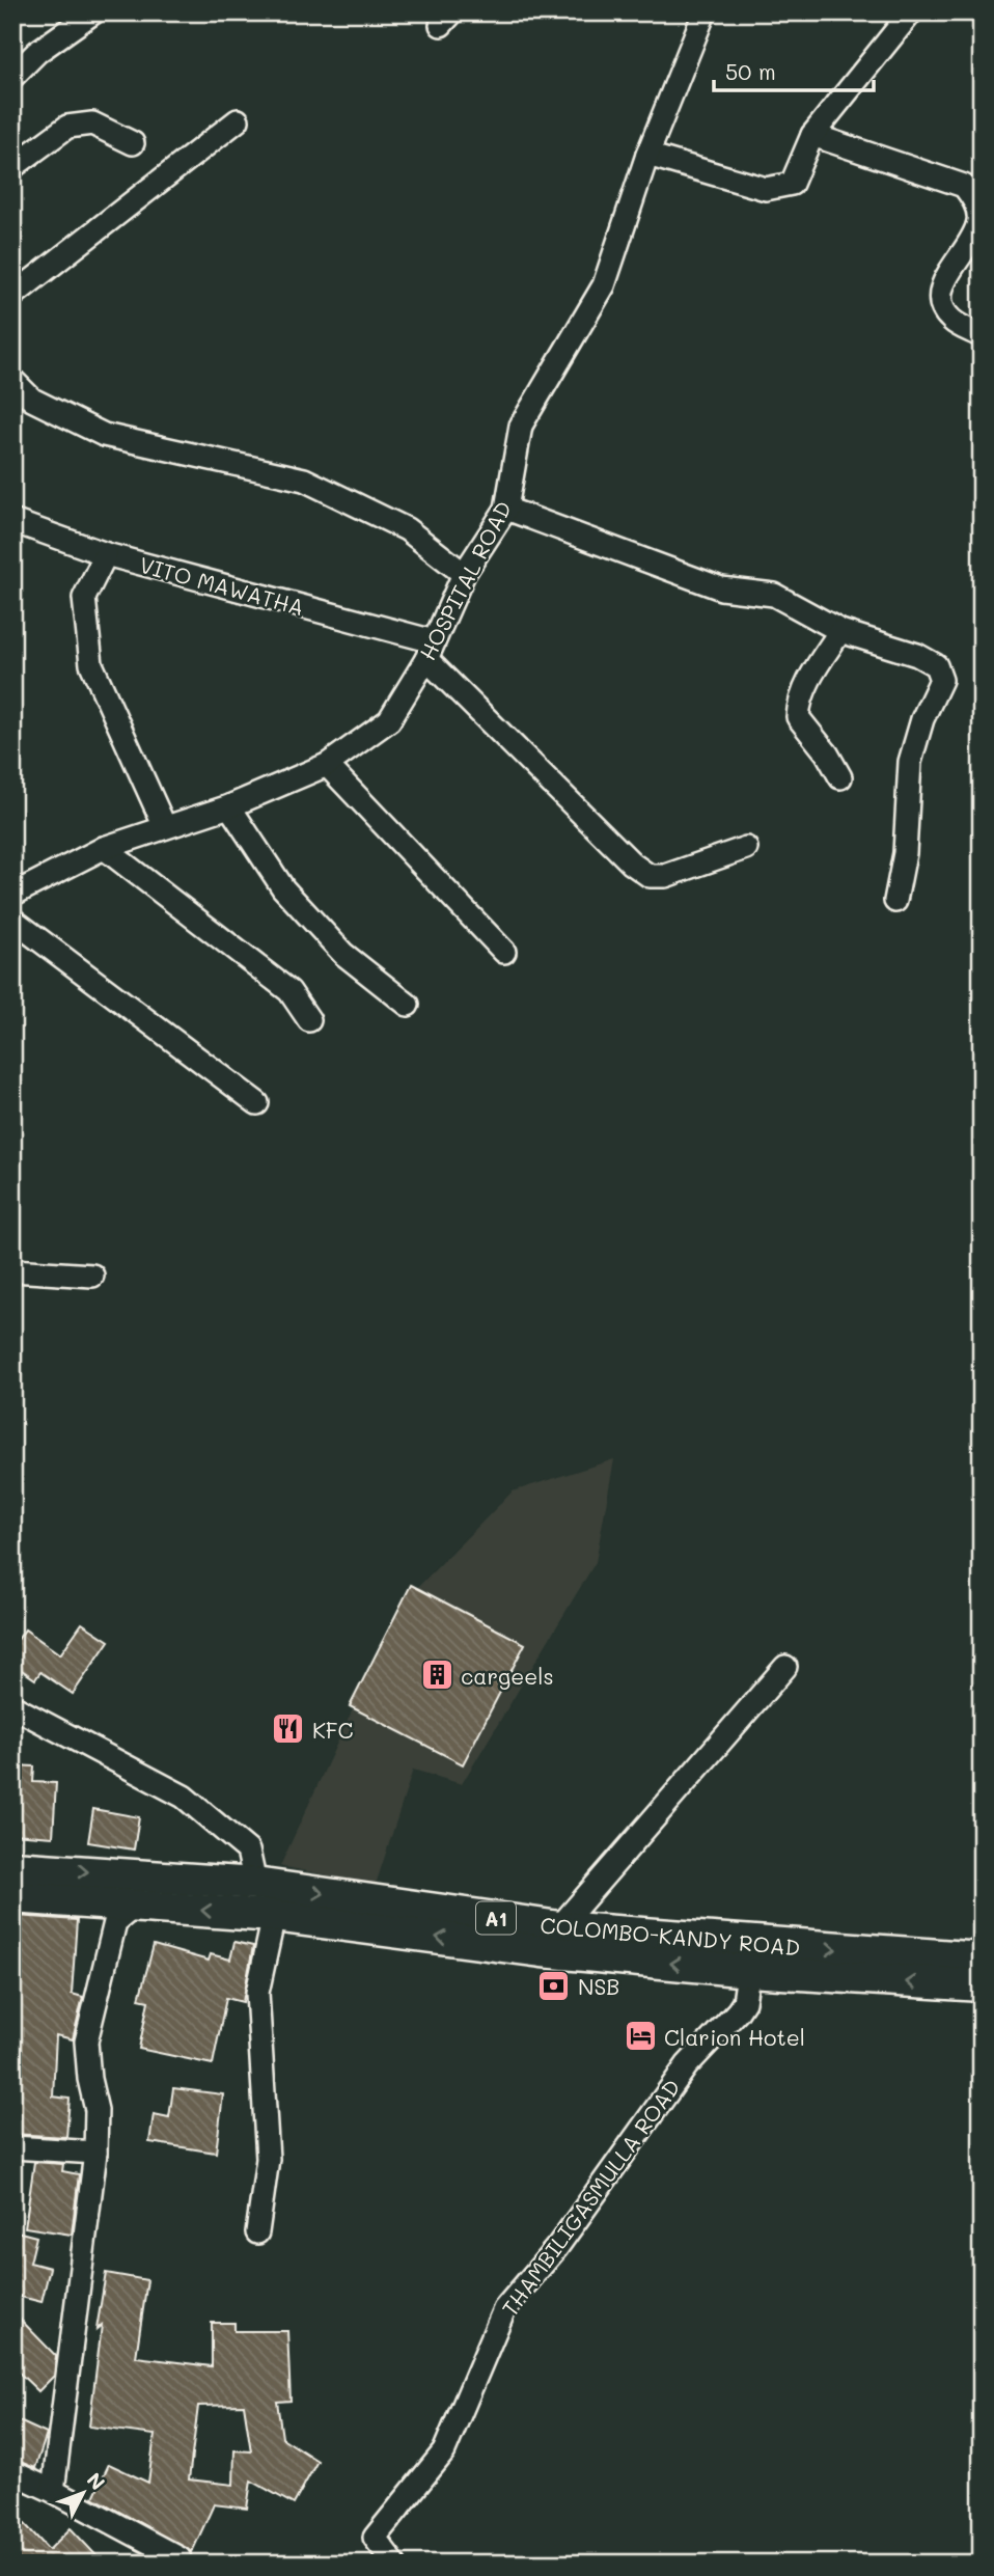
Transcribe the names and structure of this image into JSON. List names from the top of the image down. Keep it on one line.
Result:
{"streets":{"highway":["A1","COLOMBO-KANDY ROAD"],"street":["HOSPITAL ROAD","VITO MAWATHA","THAMBILIGASMULLA ROAD"]},"crossings":[["HOSPITAL ROAD","VITO MAWATHA"],["COLOMBO-KANDY ROAD","THAMBILIGASMULLA ROAD"]],"places":{"building":["cargeels"],"restaurant":["KFC"],"bank":["NSB"],"hotel":["Clarion Hotel"]},"scale_bar":"50 m","north":"top right"}
